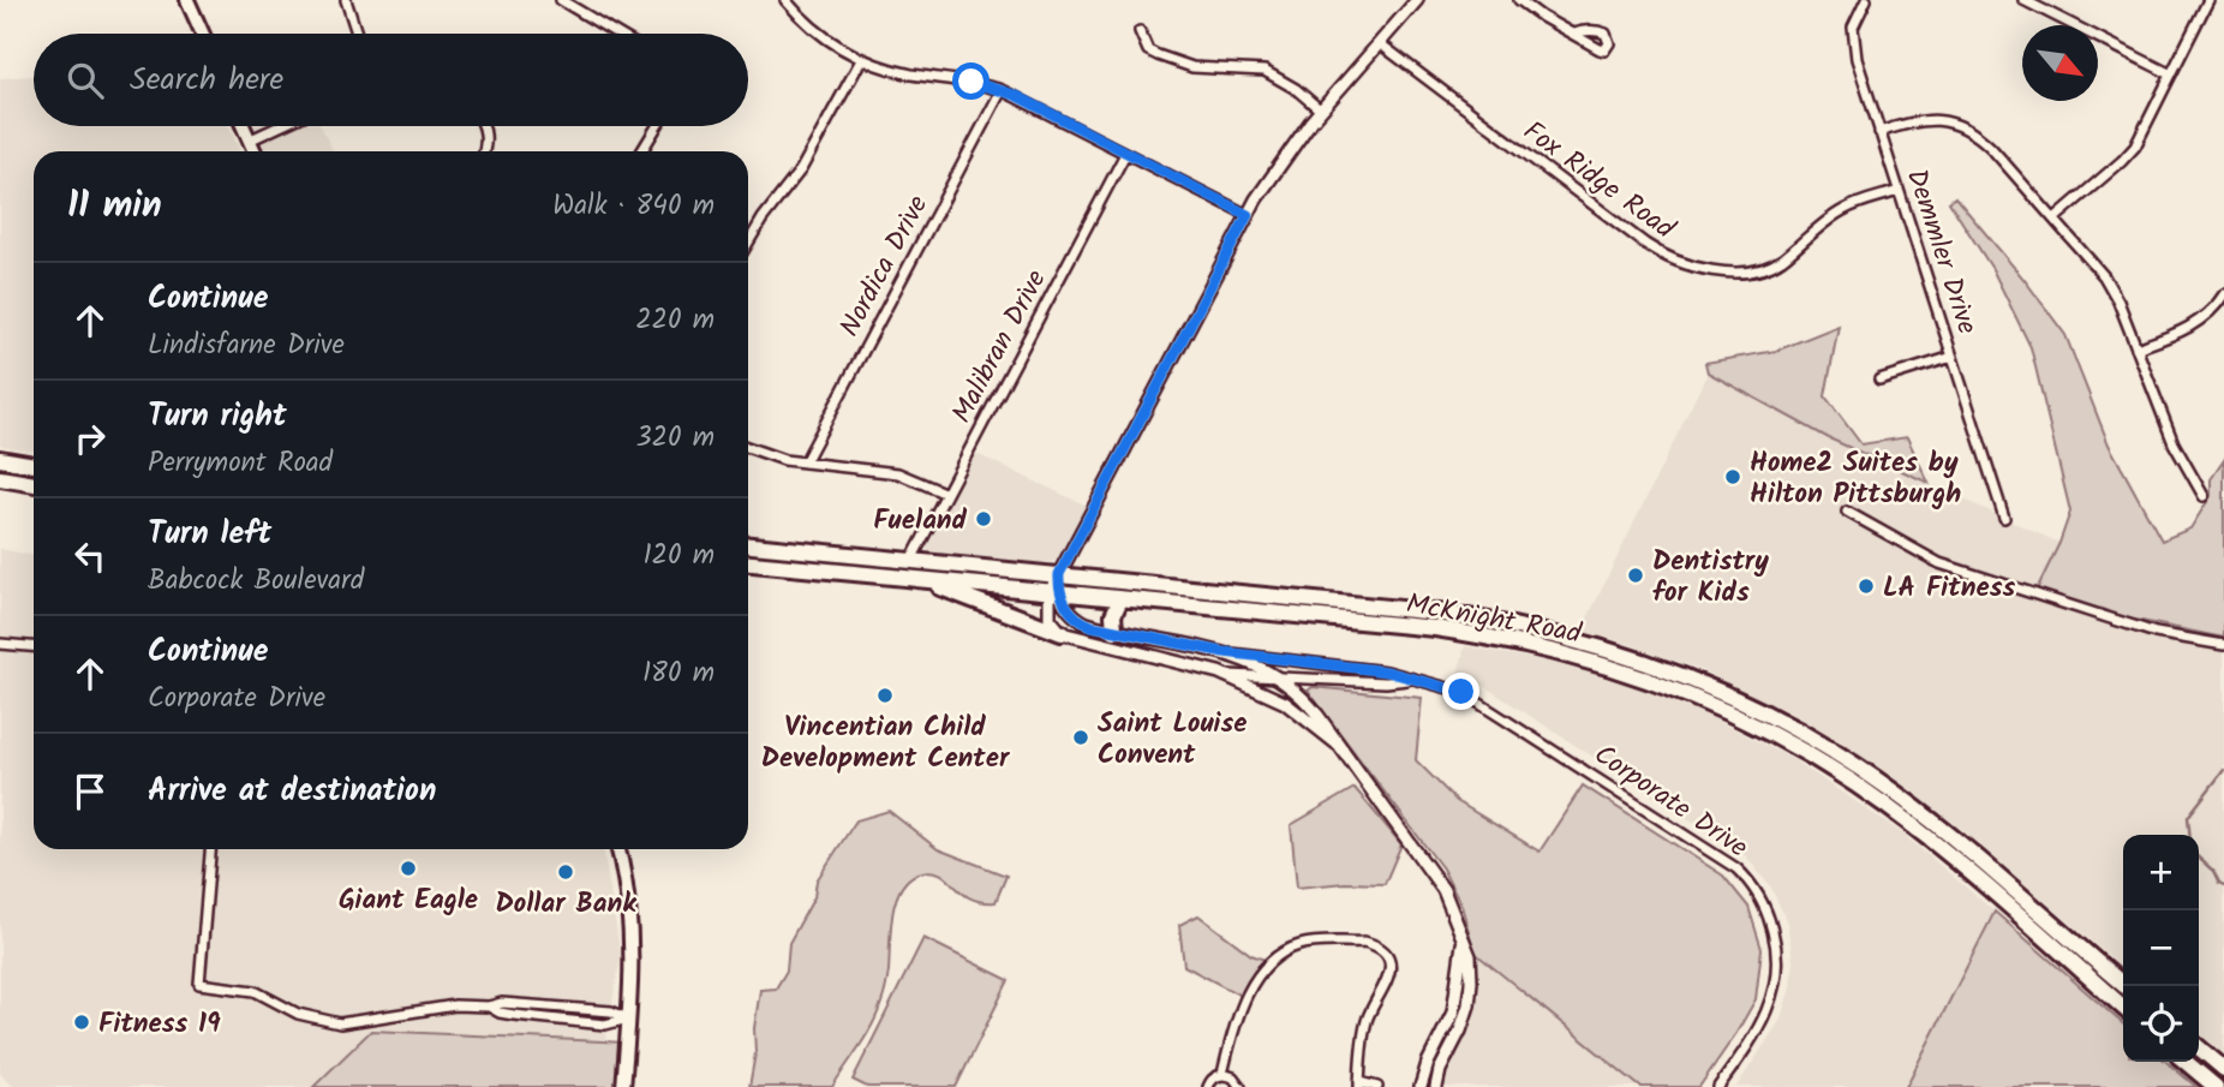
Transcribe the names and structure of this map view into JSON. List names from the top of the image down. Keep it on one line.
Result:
{"streets":{"highway":["McKnight Road"],"street":["Fox Ridge Road","Demmler Drive","Nordica Drive","Malibran Drive","Corporate Drive"]},"crossings":[["Fox Ridge Road","Demmler Drive"],["Malibran Drive","McKnight Road"]],"places":["Home2 Suites by Hilton Pittsburgh","Fueland","Dentistry for Kids","LA Fitness","Vincentian Child Development Center","Saint Louise Convent","Giant Eagle","Dollar Bank","Fitness 19"],"north":"bottom right","page":{"search":"Search here","heading":["11 min","Walk · 840 m"],"list":[["Continue","Lindisfarne Drive","220 m"],["Turn right","Perrymont Road","320 m"],["Turn left","Babcock Boulevard","120 m"],["Continue","Corporate Drive","180 m"],"Arrive at destination"],"map_buttons":["+","−"]}}
